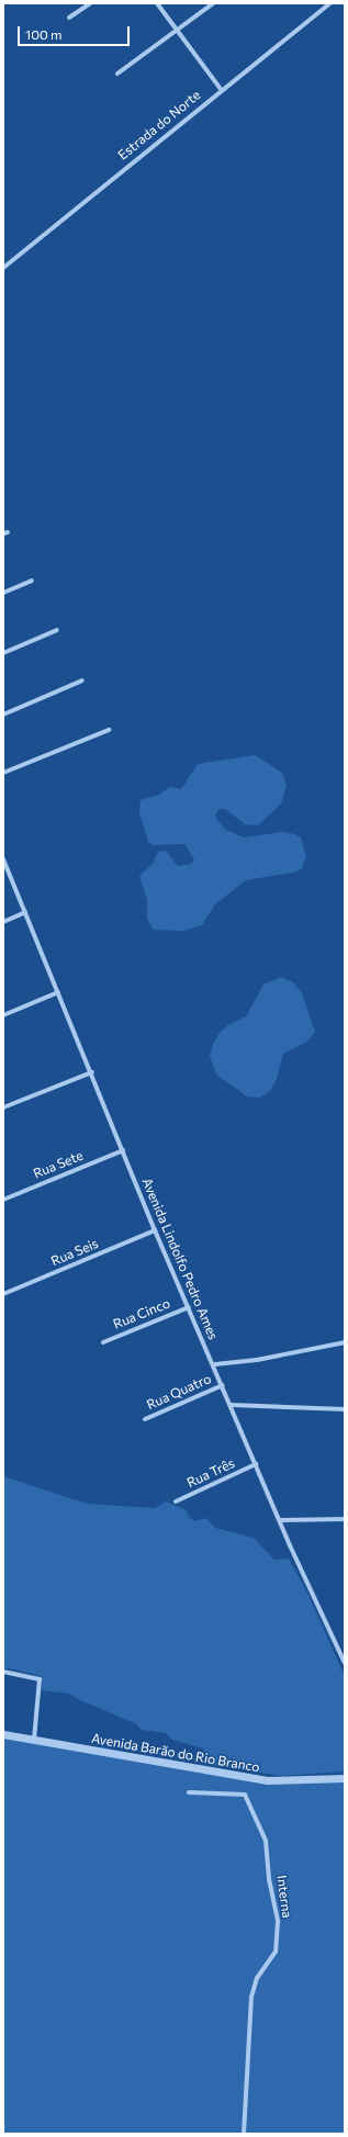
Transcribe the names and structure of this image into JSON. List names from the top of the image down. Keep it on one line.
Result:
{"streets":{"street":["Estrada do Norte","Rua Sete","Rua Seis","Avenida Lindolfo Pedro Ames","Rua Cinco","Rua Quatro","Rua Três","Avenida Barão do Rio Branco","Interna"]},"crossings":[["Rua Sete","Avenida Lindolfo Pedro Ames"],["Rua Seis","Avenida Lindolfo Pedro Ames"],["Avenida Lindolfo Pedro Ames","Rua Cinco"],["Avenida Lindolfo Pedro Ames","Rua Quatro"],["Avenida Lindolfo Pedro Ames","Rua Três"]],"scale_bar":"100 m"}
